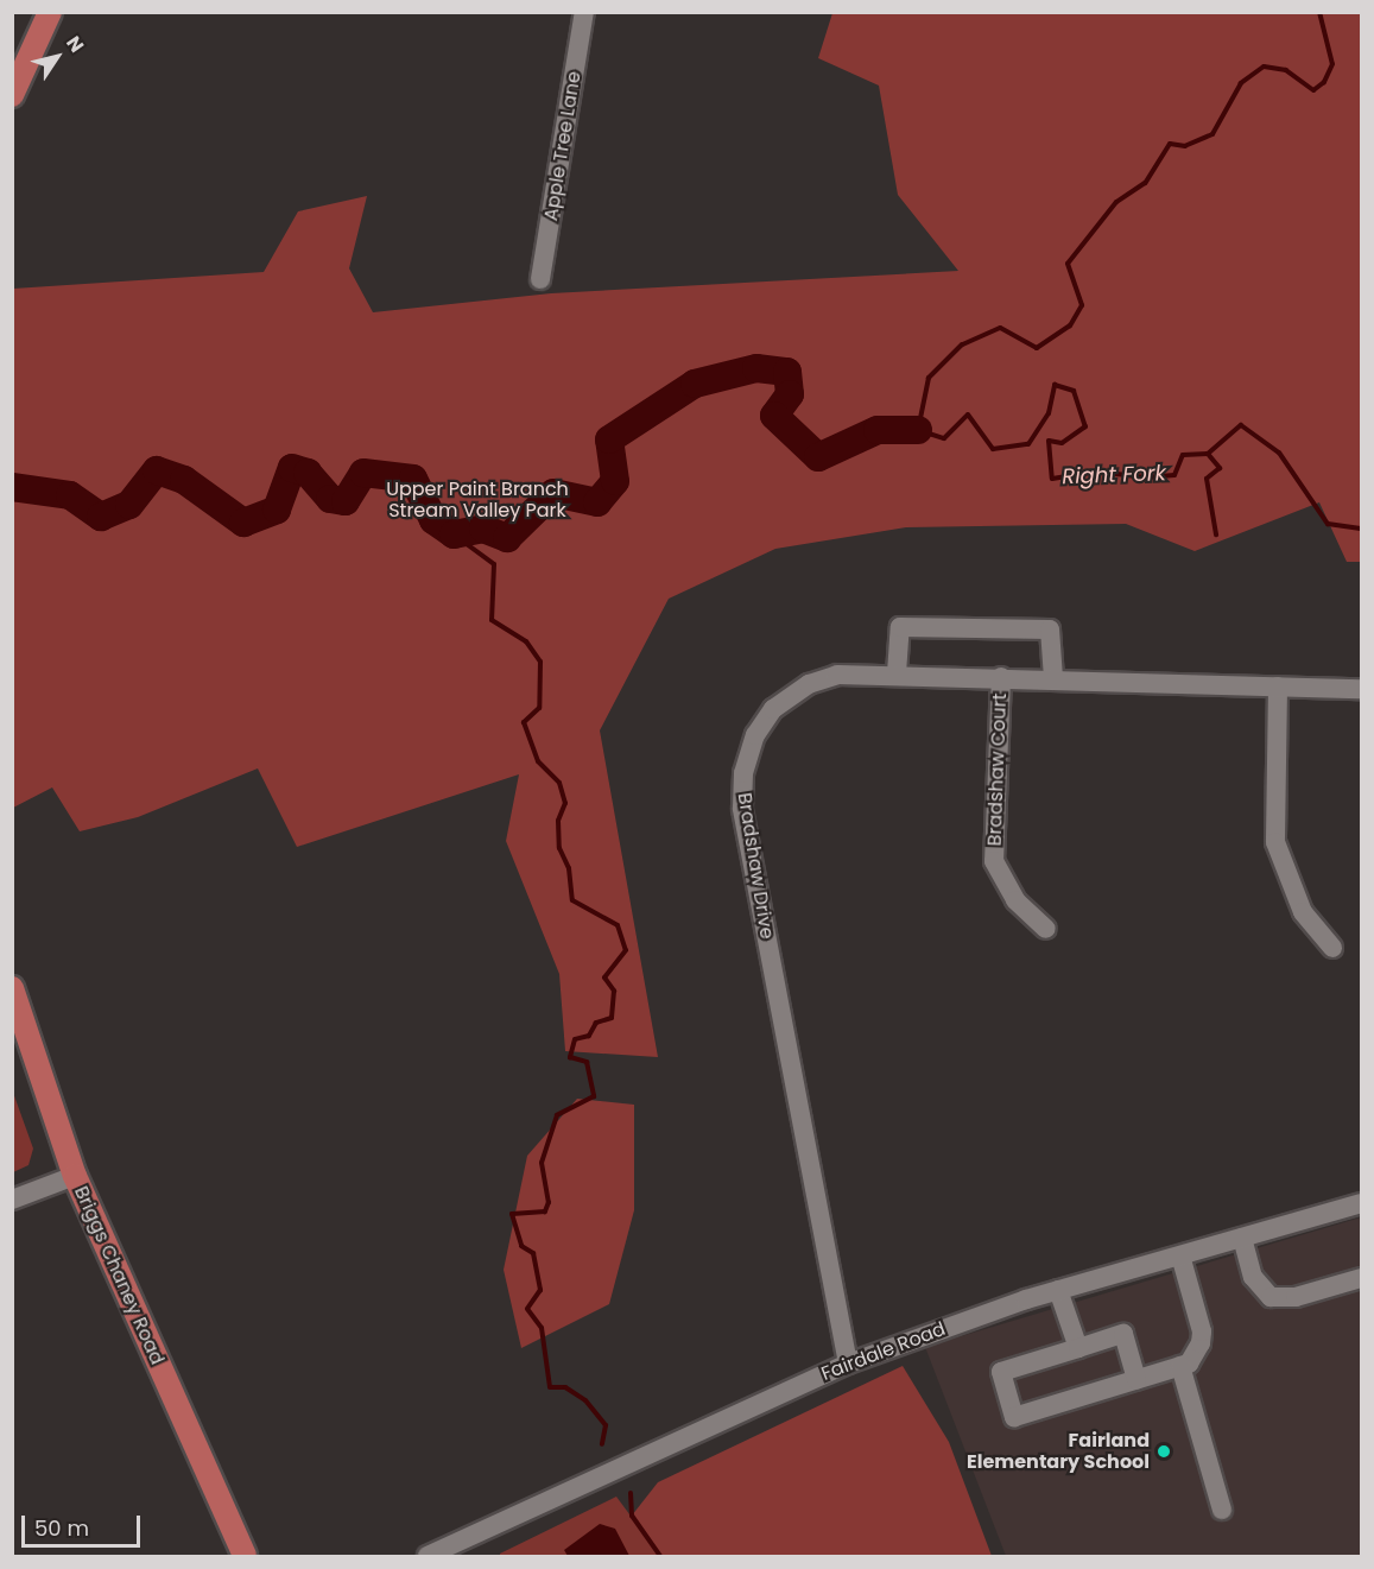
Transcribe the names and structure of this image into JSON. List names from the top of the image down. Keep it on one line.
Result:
{"streets":{"main road":["Briggs Chaney Road"],"street":["Apple Tree Lane","Bradshaw Court","Bradshaw Drive","Fairdale Road"]},"crossings":[["Bradshaw Court","Bradshaw Drive"],["Bradshaw Drive","Fairdale Road"]],"water":["Right Fork"],"parks":["Upper Paint Branch Stream Valley Park"],"places":["Fairland Elementary School"],"scale_bar":"50 m","north":"top right"}
